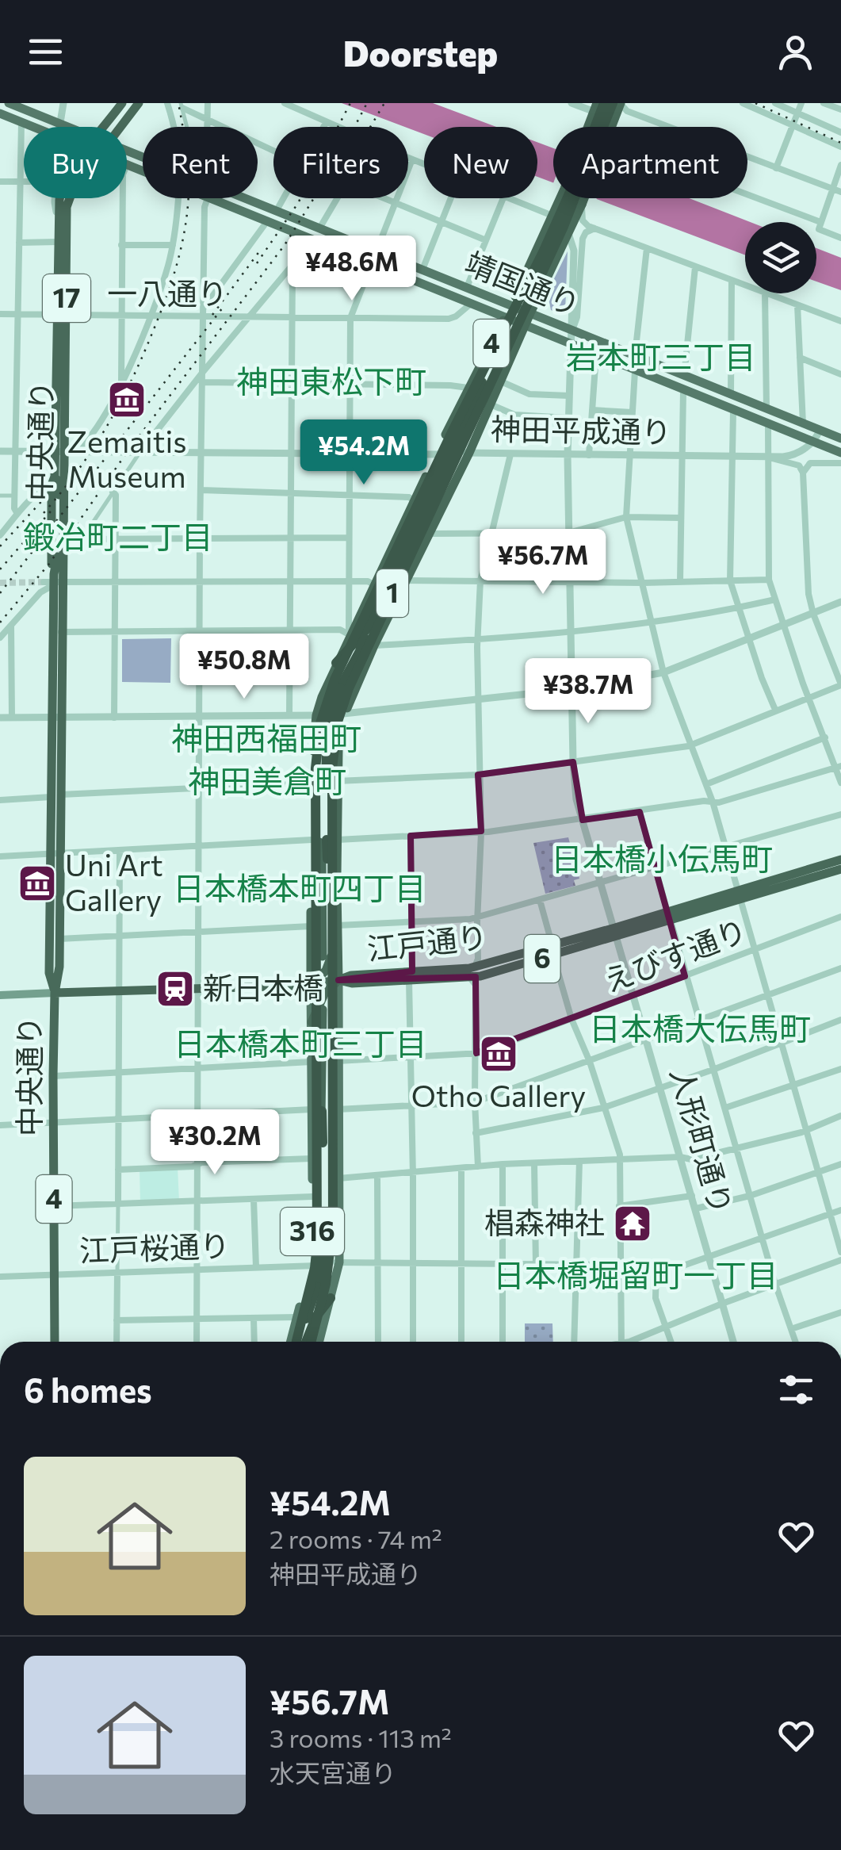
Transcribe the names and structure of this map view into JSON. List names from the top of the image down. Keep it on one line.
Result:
{"streets":{"highway":["17","4","中央通り","1","江戸通り","6"],"main road":["靖国通り","316"],"street":["一八通り","神田平成通り","えびす通り","人形町通り","江戸桜通り"]},"crossings":[["靖国通り","一八通り"],["靖国通り","4"],["靖国通り","神田平成通り"],["靖国通り","人形町通り"],["一八通り","中央通り"],["4","神田平成通り"],["4","1"],["4","江戸通り"],["4","人形町通り"],["4","316"],["神田平成通り","中央通り"],["神田平成通り","人形町通り"],["中央通り","江戸通り"],["中央通り","江戸桜通り"],["江戸通り","人形町通り"],["江戸通り","316"],["えびす通り","人形町通り"],["えびす通り","316"],["人形町通り","江戸桜通り"],["316","江戸桜通り"]],"districts":["岩本町三丁目","神田東松下町","鍛冶町二丁目","神田西福田町","神田美倉町","日本橋小伝馬町","日本橋本町四丁目","日本橋大伝馬町","日本橋本町三丁目","日本橋堀留町一丁目"],"places":{"museum":["Zemaitis Museum","Uni Art Gallery","Otho Gallery"],"station":["新日本橋"],"temple":["椙森神社"]},"page":{"header":"Doorstep","chip":["Buy","Rent","Filters","New","Apartment"],"price":["¥48.6M","¥54.2M","¥56.7M","¥50.8M","¥38.7M","¥30.2M"],"heading":"6 homes","list":[{"name":"¥54.2M","note":"2 rooms · 74 m² · 神田平成通り"},{"name":"¥56.7M","note":"3 rooms · 113 m² · 水天宮通り"}]}}
